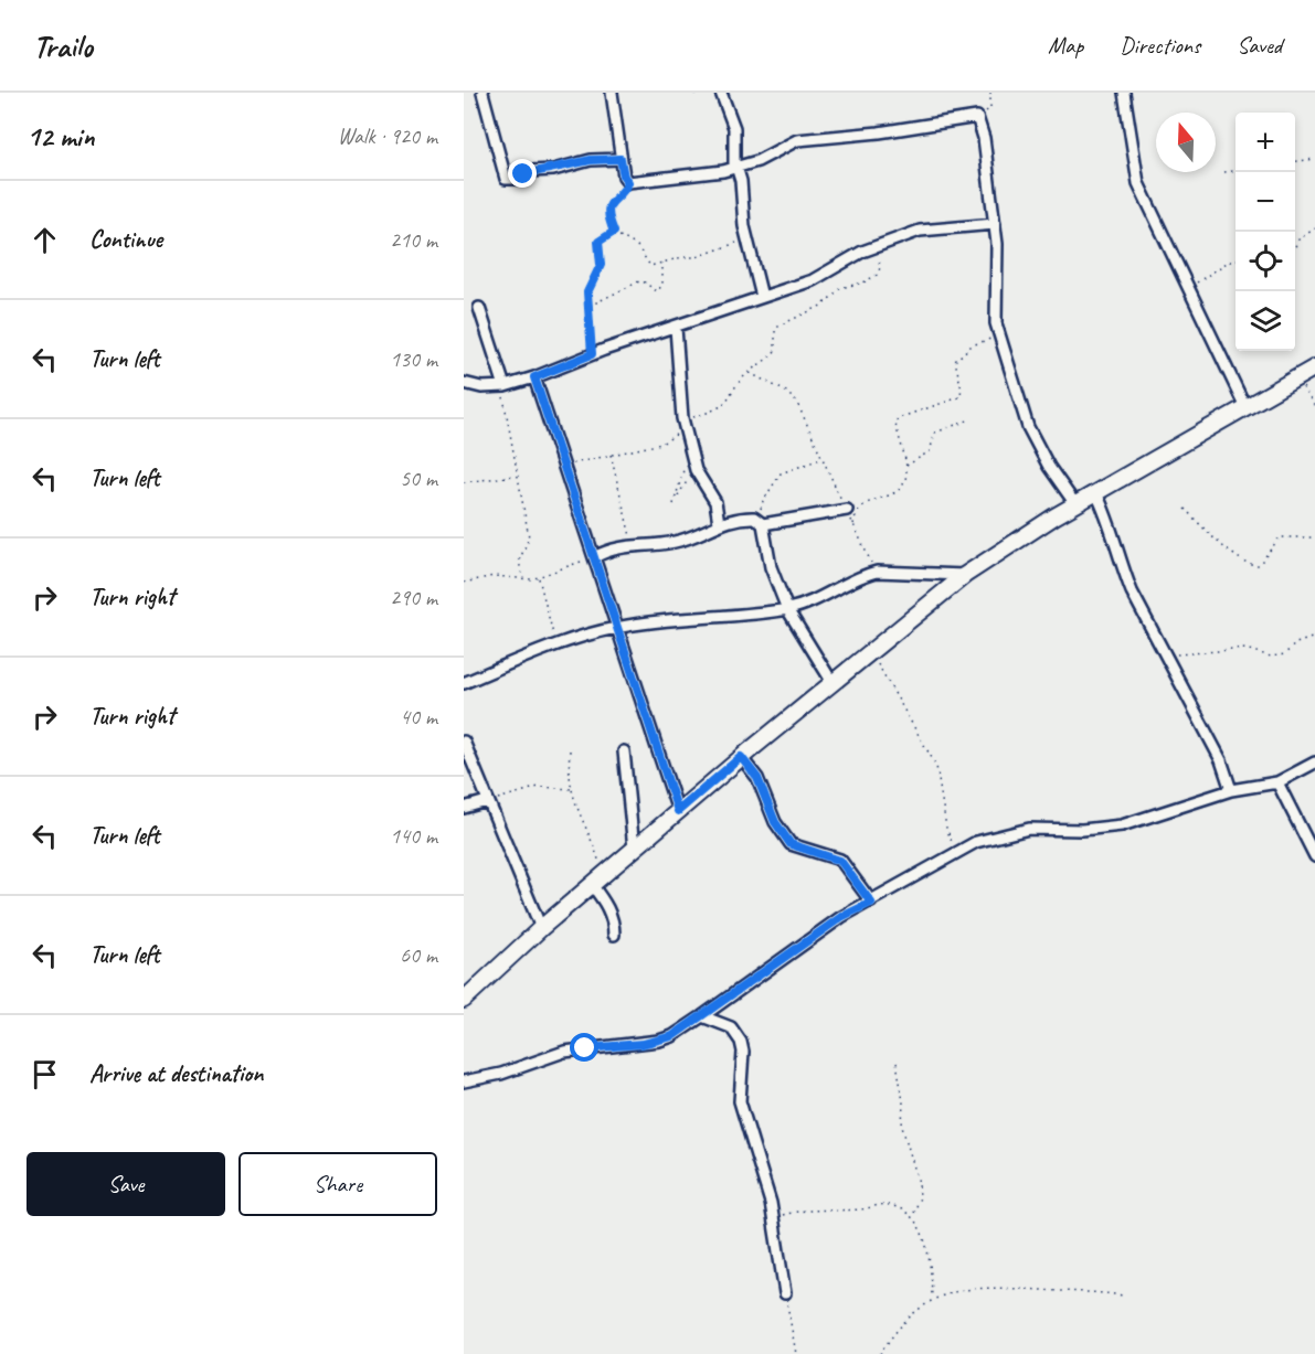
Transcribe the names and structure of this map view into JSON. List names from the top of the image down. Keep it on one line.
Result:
{"north":"top","page":{"header":"Trailo","nav":["Map","Directions","Saved"],"heading":["12 min","Walk · 920 m"],"map_buttons":["+","−"],"list":[["Continue","210 m"],["Turn left","130 m"],["Turn left","50 m"],["Turn right","290 m"],["Turn right","40 m"],["Turn left","140 m"],["Turn left","60 m"],"Arrive at destination"],"buttons":["Save","Share"]}}
